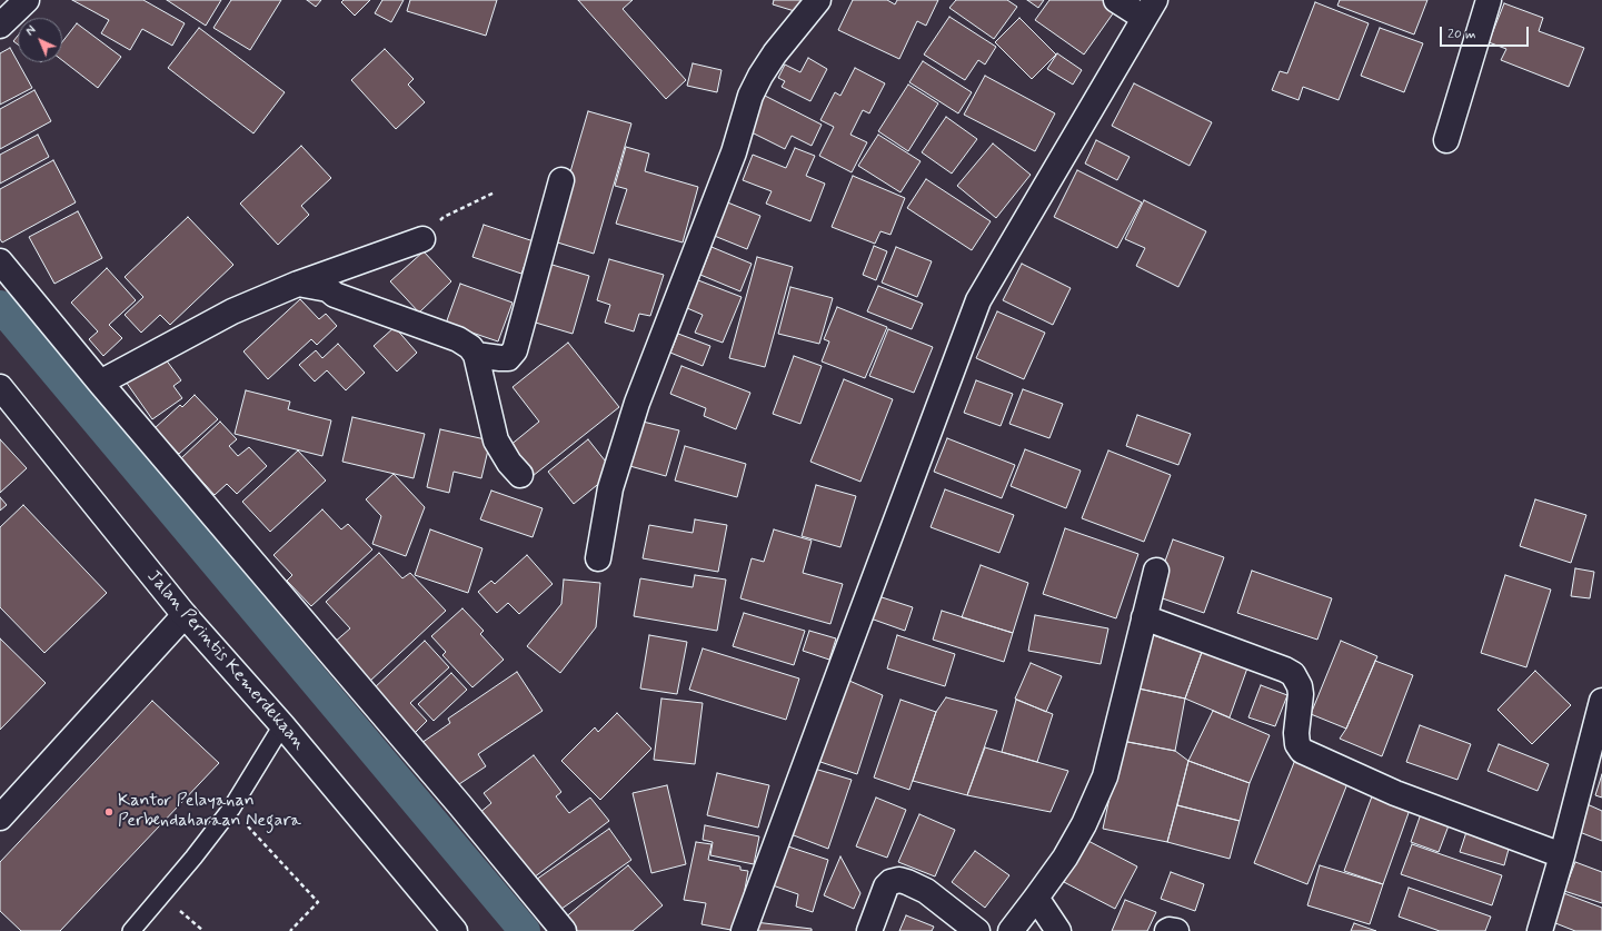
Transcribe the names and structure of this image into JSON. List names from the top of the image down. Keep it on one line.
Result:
{"streets":{"street":["Jalan Perintis Kemerdekaan"]},"places":["Kantor Pelayanan Perbendaharaan Negara"],"scale_bar":"20 m","north":"top left"}
